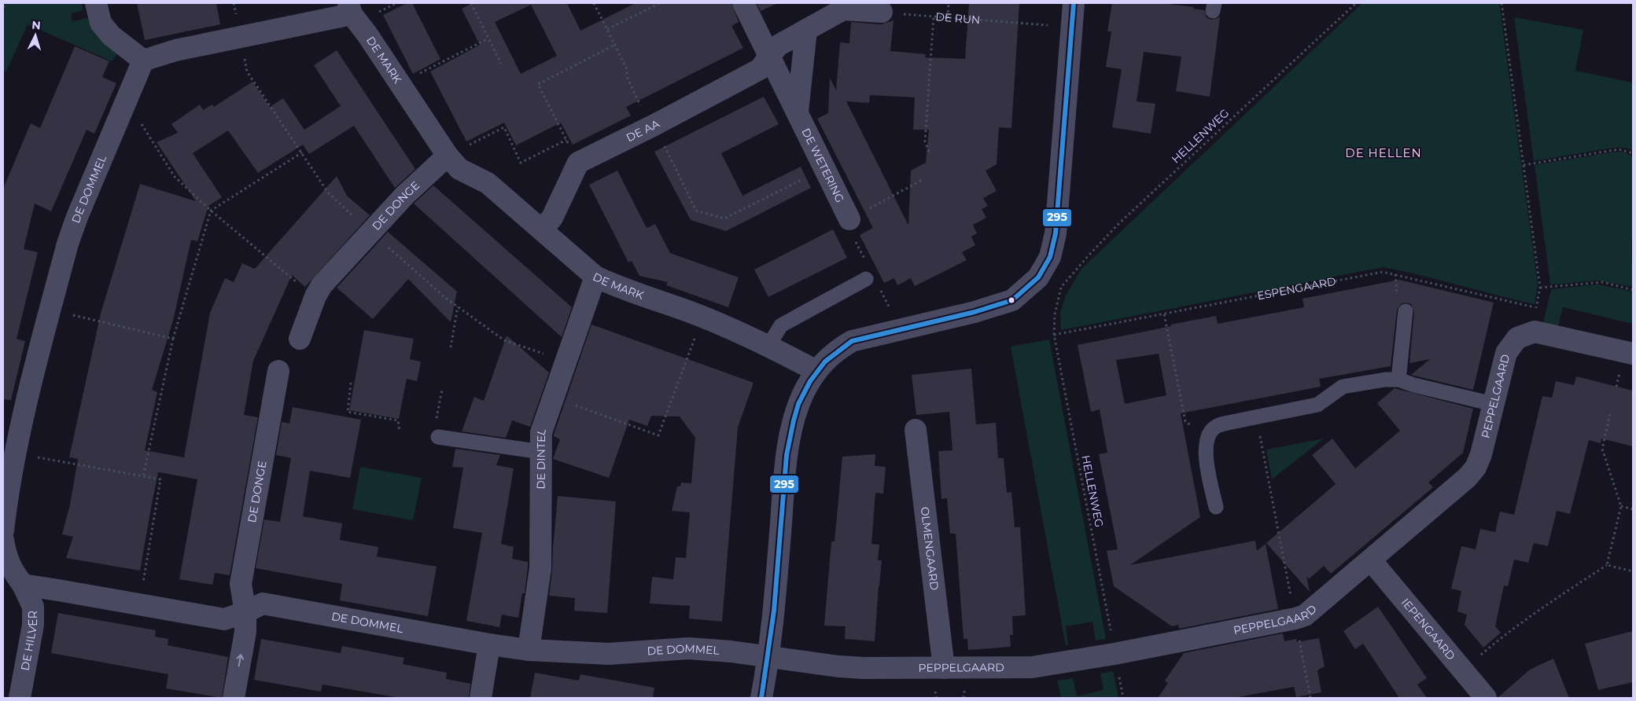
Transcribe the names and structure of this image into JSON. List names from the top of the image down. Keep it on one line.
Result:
{"streets":{"street":["DE MARK","DE AA","DE WETERING","DE DOMMEL","DE DONGE","PEPPELGAARD","DE DINTEL","OLMENGAARD","IEPENGAARD","DE HILVER"],"path":["DE RUN","HELLENWEG","ESPENGAARD"]},"crossings":[["DE MARK","DE DONGE"],["DE MARK","DE DINTEL"],["DE AA","DE WETERING"],["HELLENWEG","ESPENGAARD"],["HELLENWEG","PEPPELGAARD"],["DE DOMMEL","DE DONGE"],["DE DOMMEL","PEPPELGAARD"],["DE DOMMEL","DE DINTEL"],["DE DOMMEL","DE HILVER"],["PEPPELGAARD","OLMENGAARD"],["PEPPELGAARD","IEPENGAARD"]],"districts":["DE HELLEN"],"lines":["transit line 295"],"north":"top"}
